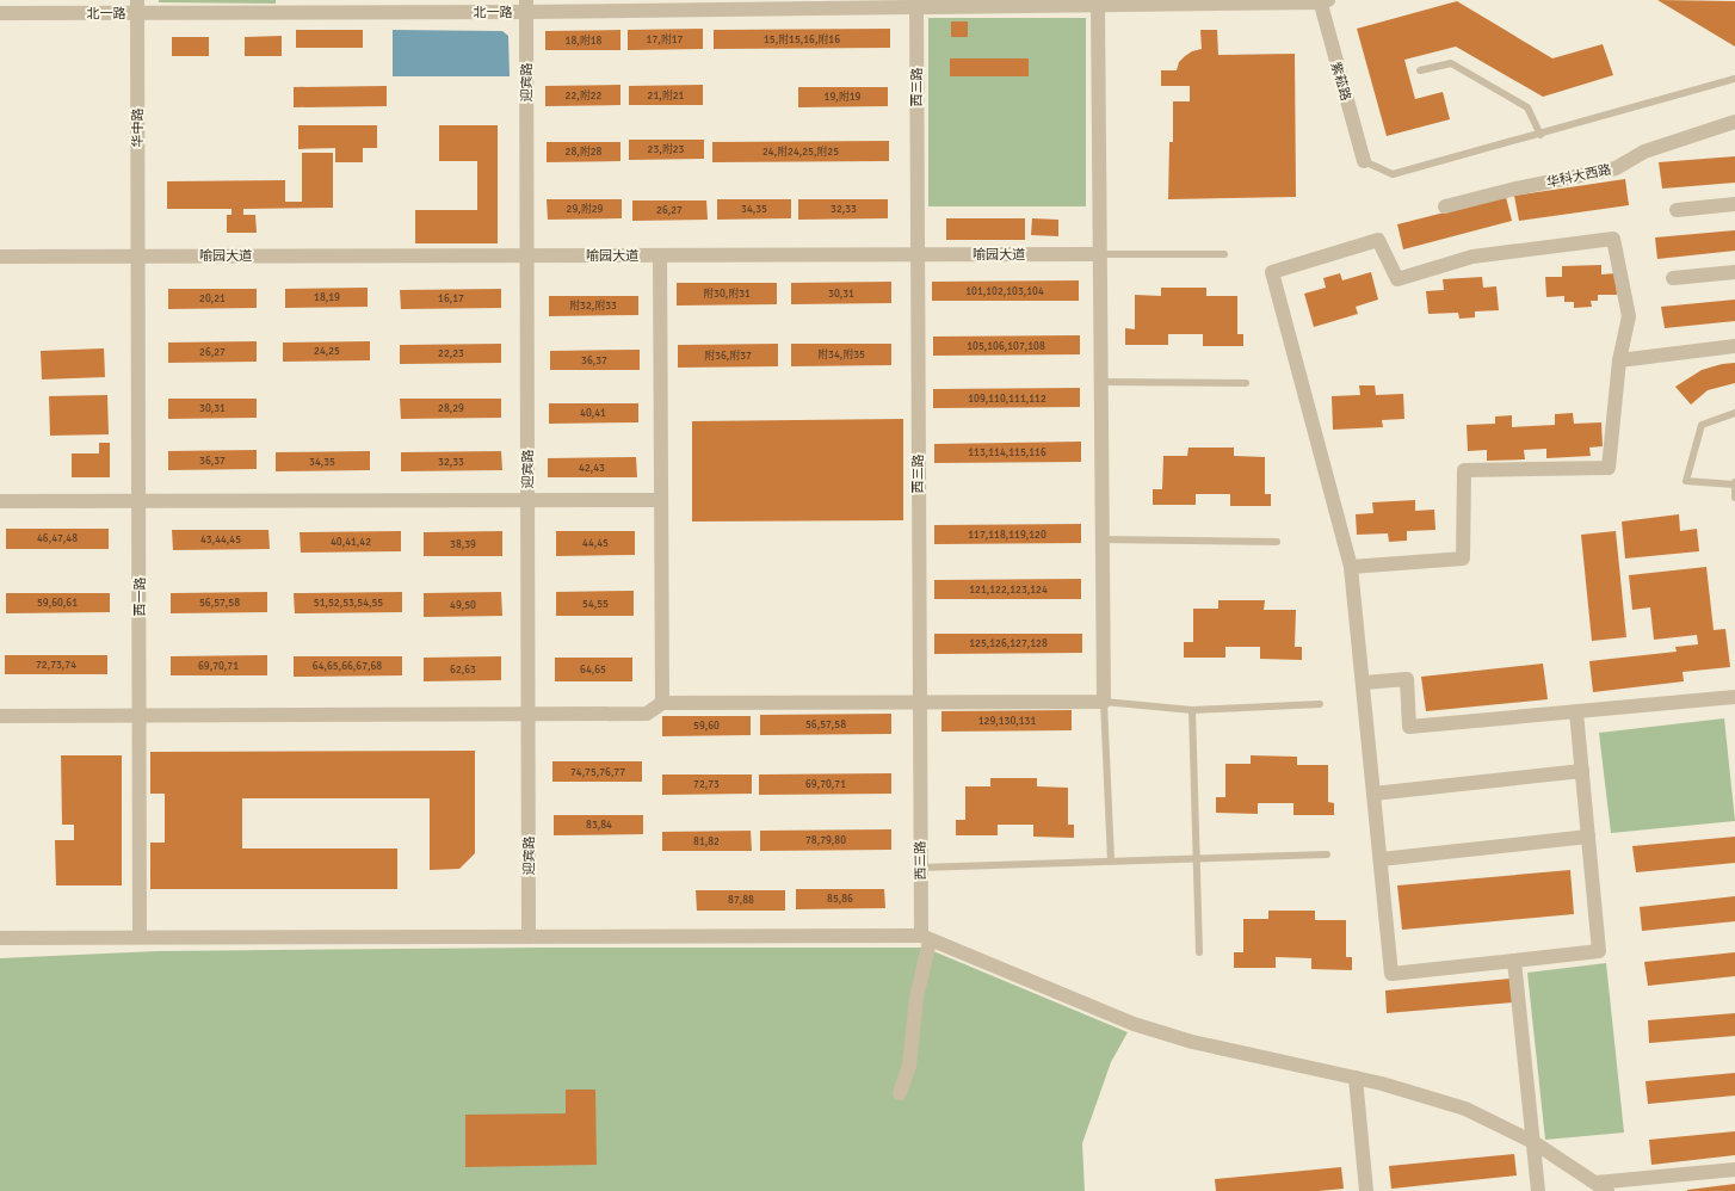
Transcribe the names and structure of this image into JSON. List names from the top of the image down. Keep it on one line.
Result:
{"streets":{"street":["北一路","紫菘路","迎宾路","西三路","华中路","华科大西路","喻园大道","西一路"]},"crossings":[["北一路","紫菘路"],["北一路","迎宾路"],["北一路","西三路"],["北一路","华中路"],["迎宾路","喻园大道"],["西三路","喻园大道"],["华中路","喻园大道"],["华中路","西一路"],["喻园大道","西一路"]],"house_numbers":["17,附17","15,附15,16,附16","18,附18","22,附22","21,附21","19,附19","23,附23","28,附28","24,附24,25,附25","29,附29","34,35","32,33","26,27","101,102,103,104","附30,附31","30,31","18,19","20,21","16,17","附32,附33","105,106,107,108","24,25","26,27","22,23","附34,附35","附36,附37","36,37","109,110,111,112","30,31","28,29","40,41","113,114,115,116","36,37","34,35","32,33","42,43","117,118,119,120","46,47,48","43,44,45","40,41,42","44,45","38,39","121,122,123,124","59,60,61","56,57,58","51,52,53,54,55","54,55","49,50","125,126,127,128","72,73,74","69,70,71","64,65,66,67,68","62,63","64,65","129,130,131","56,57,58","59,60","74,75,76,77","72,73","69,70,71","83,84","78,79,80","81,82","85,86","87,88"]}
